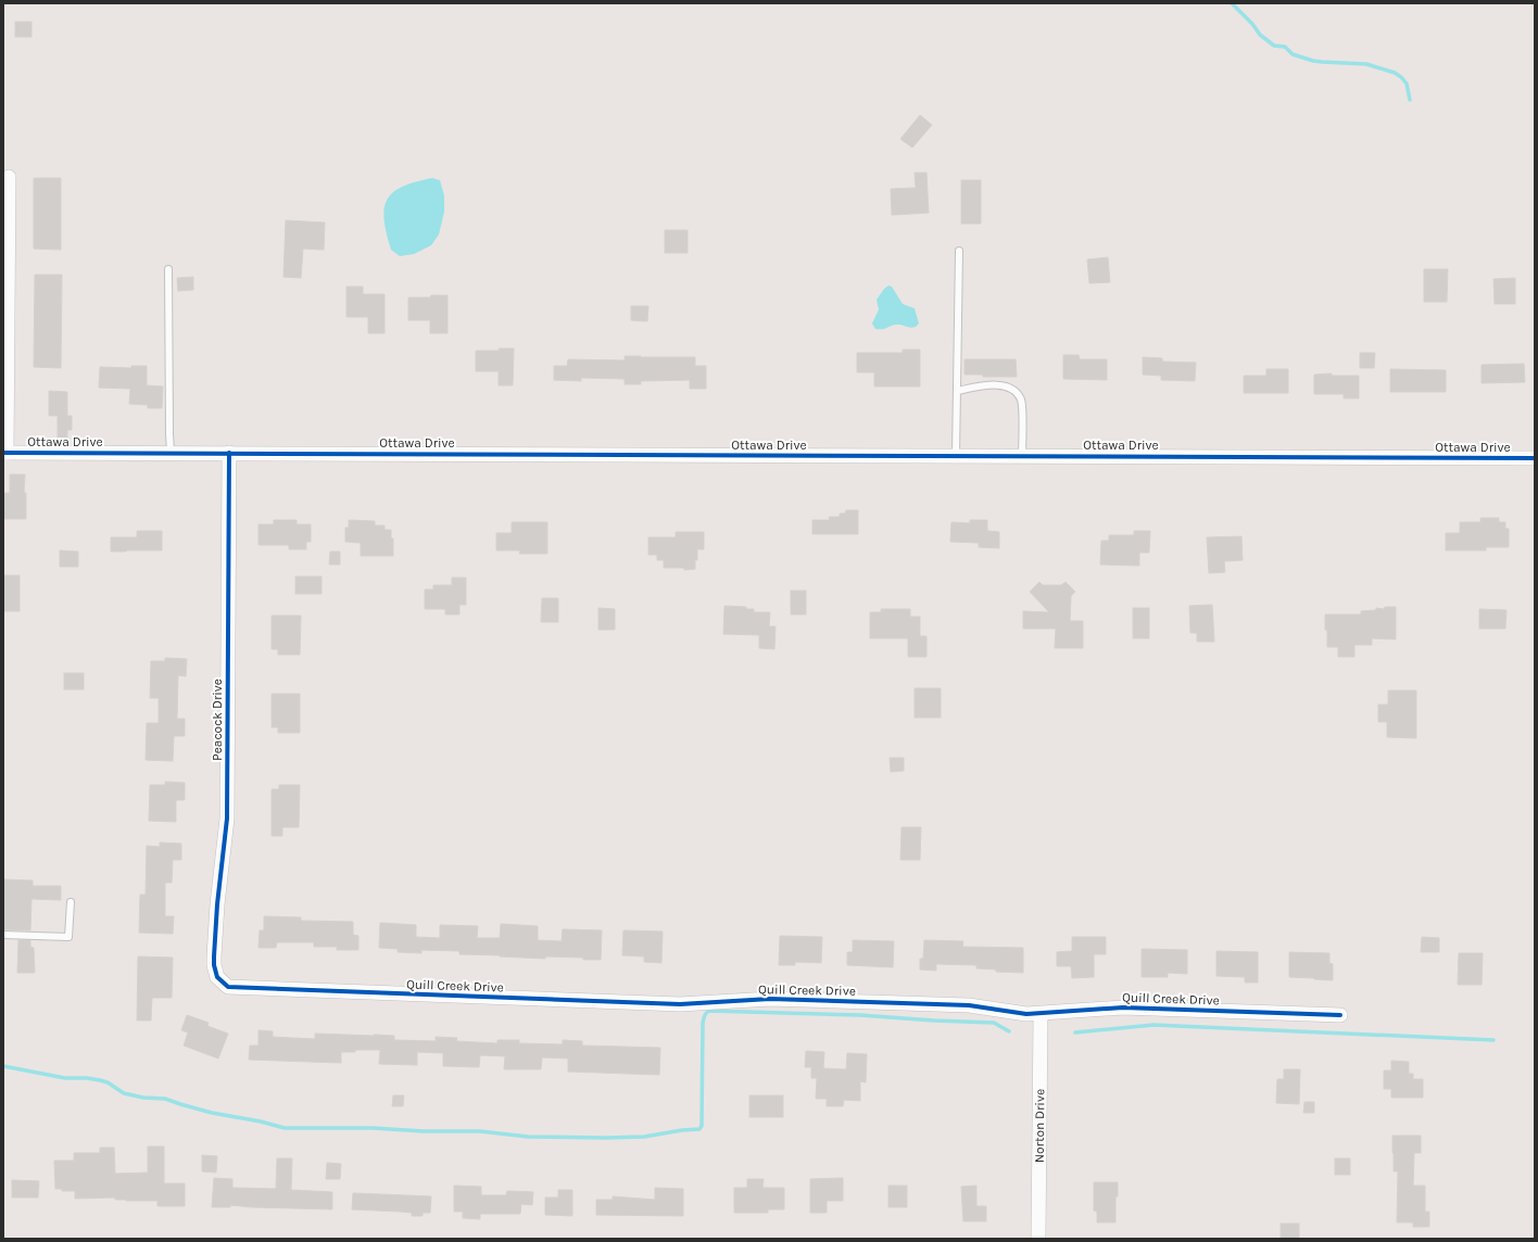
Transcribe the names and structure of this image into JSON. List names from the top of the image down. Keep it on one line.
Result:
{"streets":{"street":["Ottawa Drive","Peacock Drive","Quill Creek Drive","Norton Drive"]},"crossings":[["Ottawa Drive","Peacock Drive"],["Peacock Drive","Quill Creek Drive"],["Quill Creek Drive","Norton Drive"]]}
